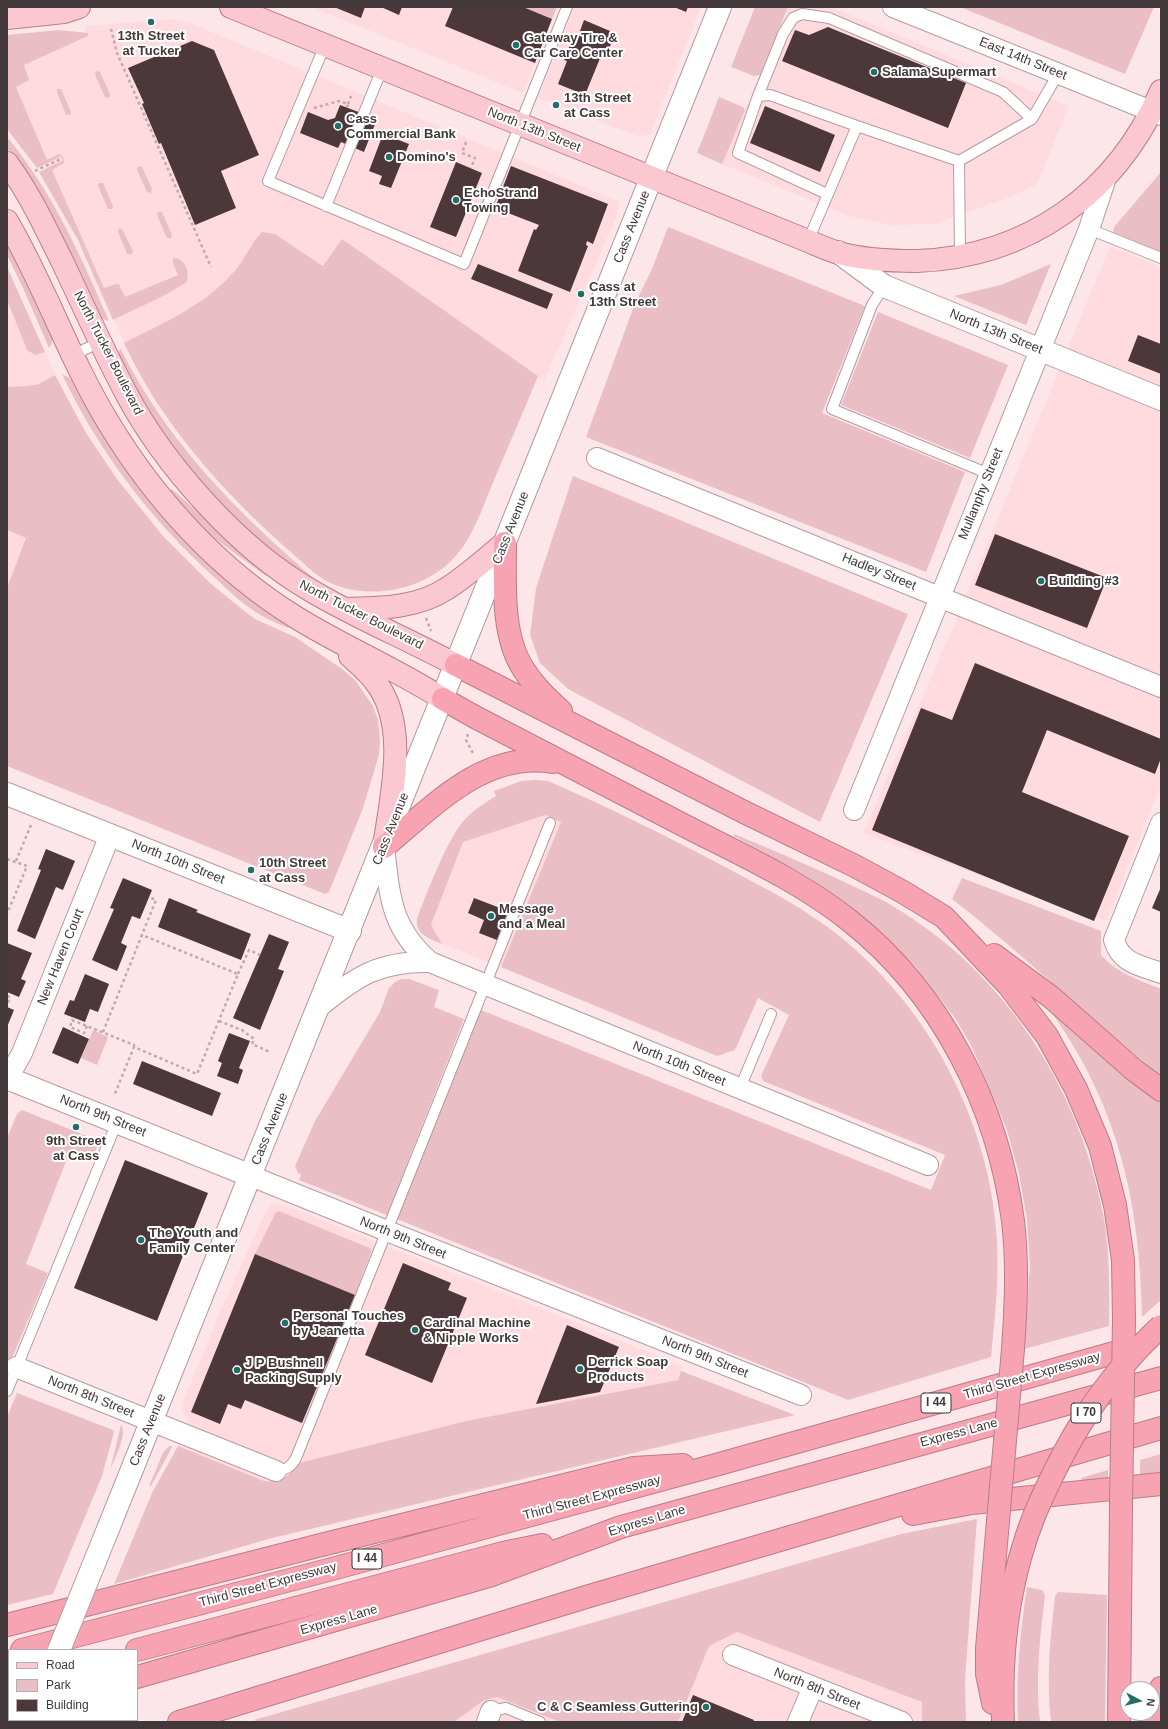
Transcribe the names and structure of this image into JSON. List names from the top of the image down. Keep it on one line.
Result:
{"streets":{"highway":["Third Street Expressway","I 44","I 70","Express Lane"],"main road":["North 13th Street","Cass Avenue","North Tucker Boulevard","North 10th Street","North 9th Street"],"street":["East 14th Street","Mullanphy Street","Hadley Street","New Haven Court","North 8th Street"]},"crossings":[["East 14th Street","North 13th Street"],["North 13th Street","Cass Avenue"],["North 13th Street","Mullanphy Street"],["Cass Avenue","North Tucker Boulevard"],["Cass Avenue","North 10th Street"],["Cass Avenue","North 9th Street"],["Cass Avenue","North 8th Street"],["Mullanphy Street","Hadley Street"],["North 10th Street","New Haven Court"],["New Haven Court","North 9th Street"]],"places":["13th Street at Tucker","Gateway Tire & Car Care Center","Salama Supermart","13th Street at Cass","Cass Commercial Bank","Domino's","EchoStrand Towing","Cass at 13th Street","Building #3","10th Street at Cass","Message and a Meal","9th Street at Cass","The Youth and Family Center","Personal Touches by Jeanetta","Cardinal Machine & Nipple Works","Derrick Soap Products","J P Bushnell Packing Supply","C & C Seamless Guttering"],"legend":["Road","Park","Building"],"north":"right"}
